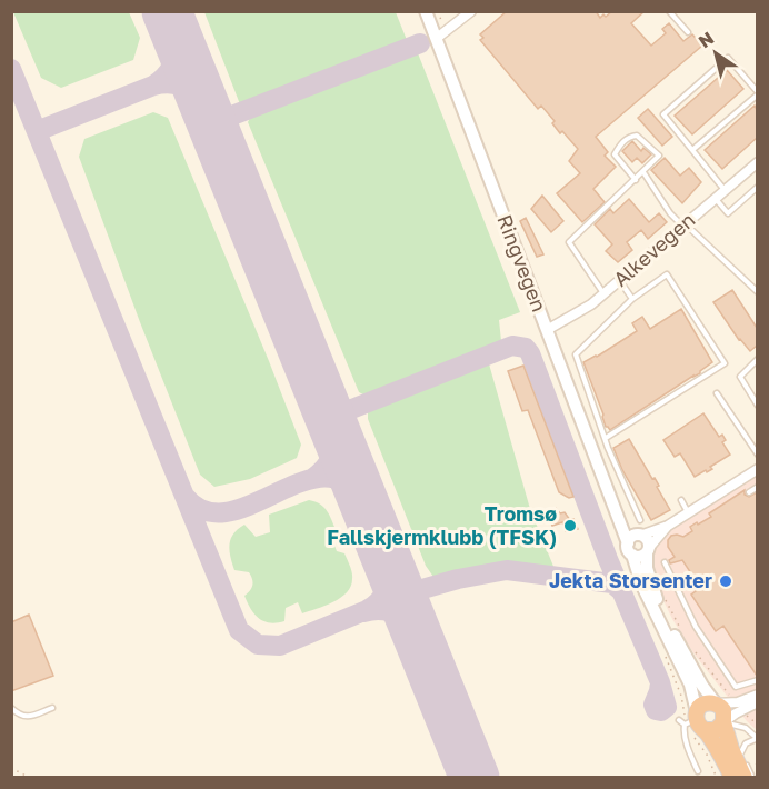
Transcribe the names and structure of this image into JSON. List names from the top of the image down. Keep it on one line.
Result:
{"streets":{"highway":["Ringvegen"],"street":["Alkevegen"]},"crossings":[["Alkevegen","Ringvegen"]],"places":["Tromsø Fallskjermklubb (TFSK)","Jekta Storsenter"],"north":"top left"}
